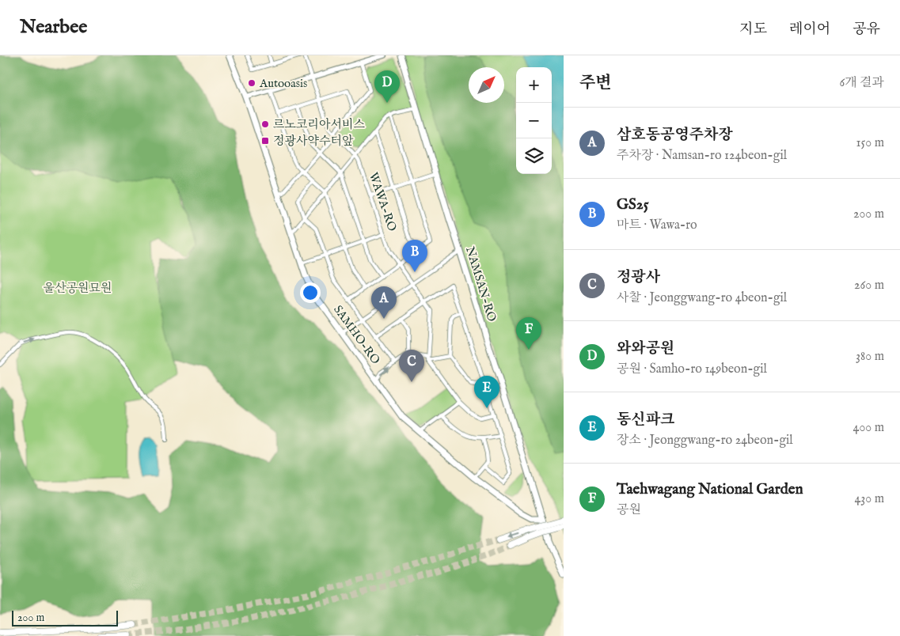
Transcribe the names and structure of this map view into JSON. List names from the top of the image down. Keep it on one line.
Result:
{"streets":{"main road":["NAMSAN-RO","SAMHO-RO"],"street":["WAWA-RO"]},"crossings":[["NAMSAN-RO","SAMHO-RO"]],"parks":["울산공원묘원"],"places":{"other":["Autooasis","르노코리아서비스"],"transit":["정광사약수터앞"]},"scale_bar":"200 m","north":"top right","page":{"header":"Nearbee","nav":["지도","레이어","공유"],"heading":["주변","6개 결과"],"map_buttons":["+","−"],"pins":["D","B","A","F","C","E"],"list":[{"mark":"A","name":"삼호동공영주차장","note":"주차장 · Namsan-ro 124beon-gil","value":"150 m"},{"mark":"B","name":"GS25","note":"마트 · Wawa-ro","value":"200 m"},{"mark":"C","name":"정광사","note":"사찰 · Jeonggwang-ro 4beon-gil","value":"260 m"},{"mark":"D","name":"와와공원","note":"공원 · Samho-ro 149beon-gil","value":"380 m"},{"mark":"E","name":"동신파크","note":"장소 · Jeonggwang-ro 24beon-gil","value":"400 m"},{"mark":"F","name":"Taehwagang National Garden","note":"공원","value":"430 m"}],"scale":"200 m"}}
